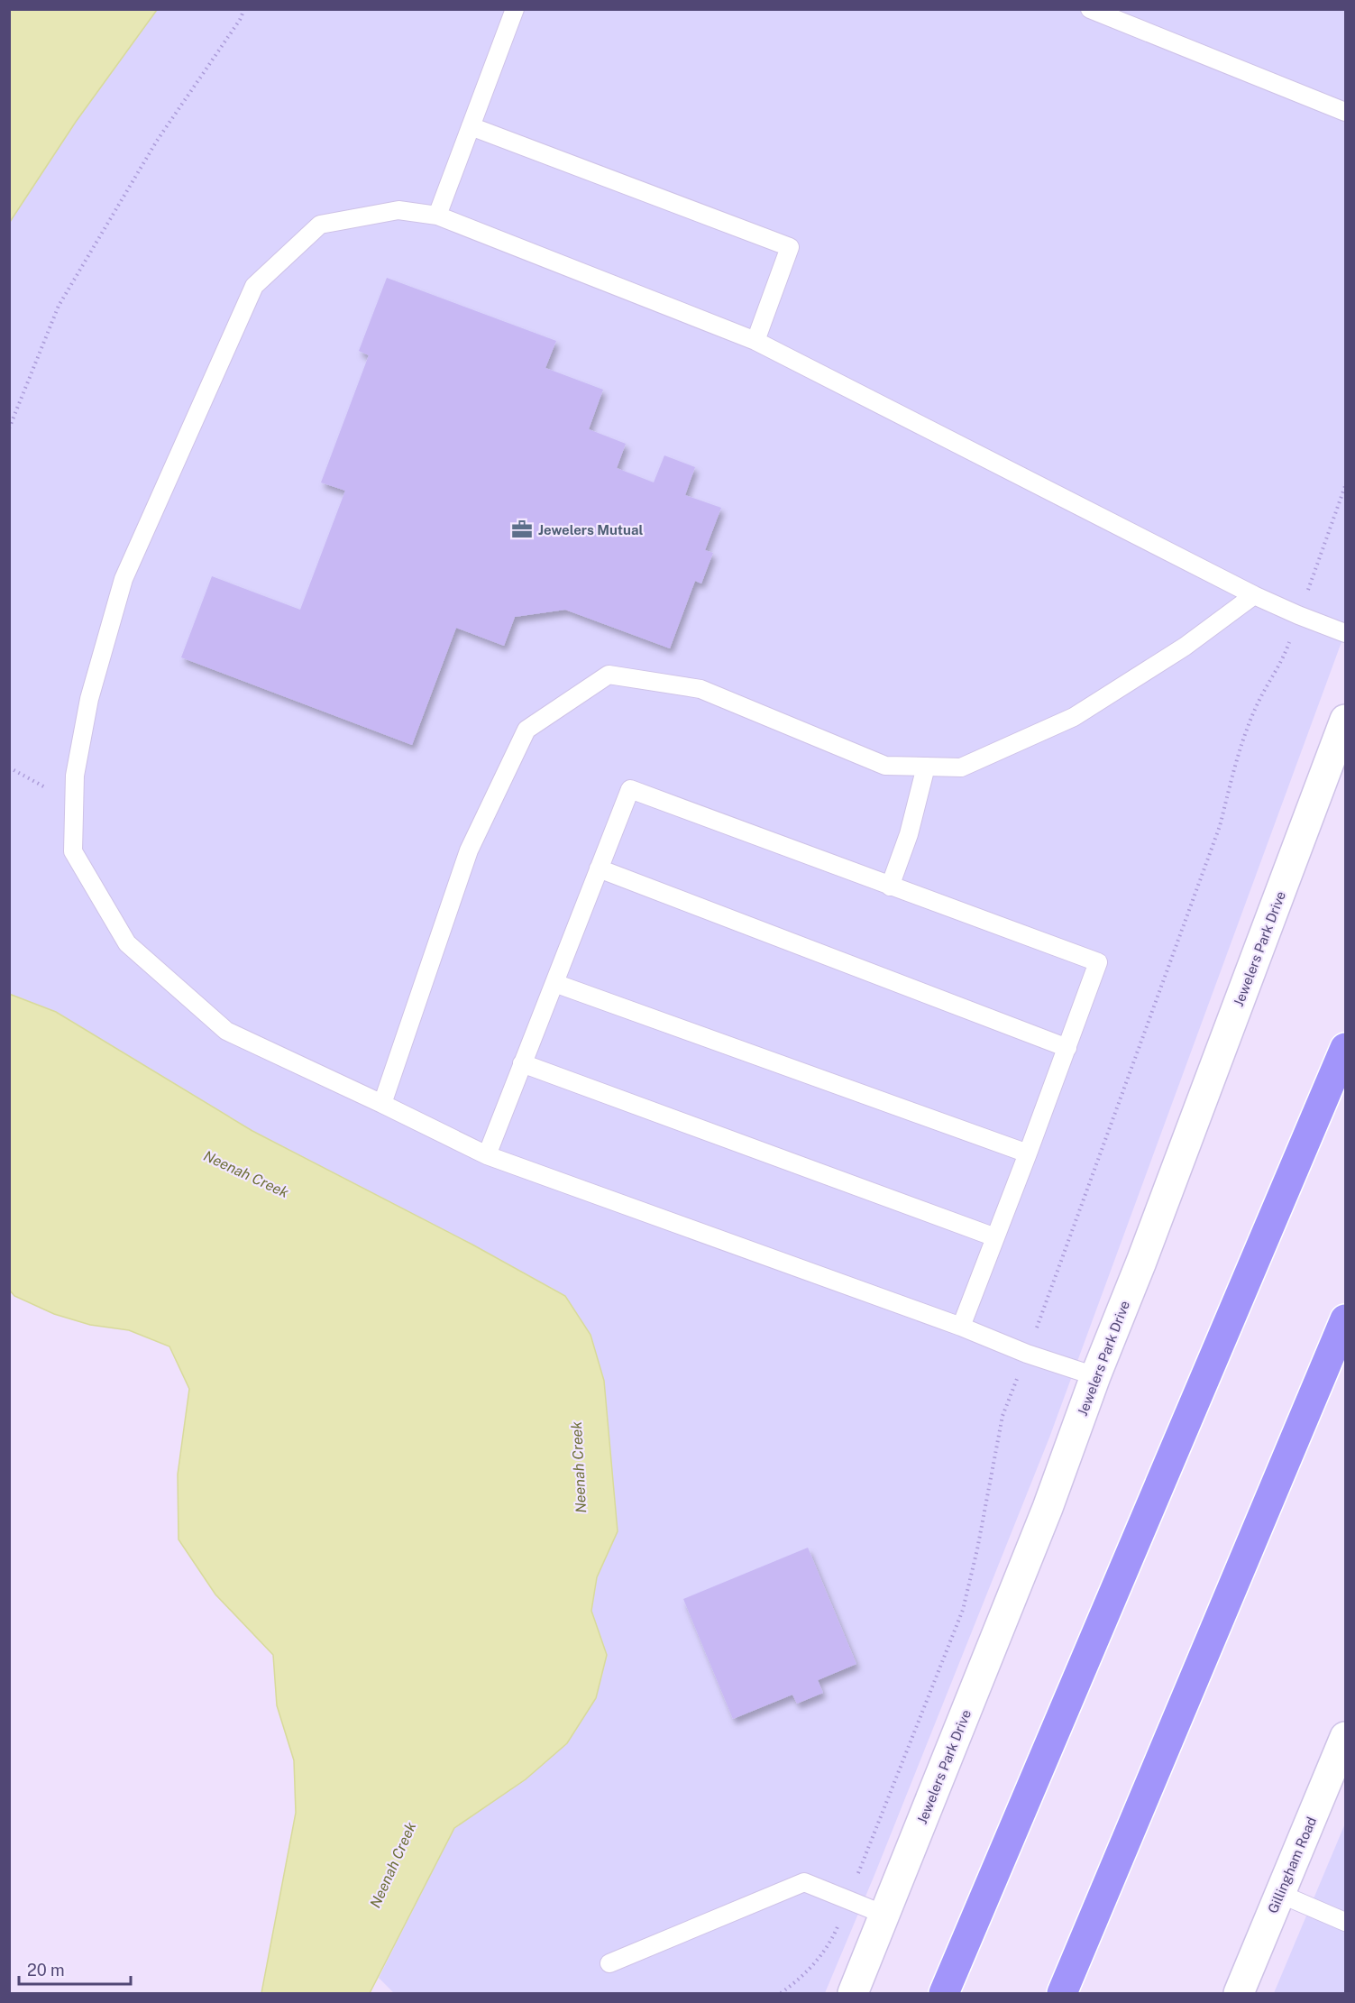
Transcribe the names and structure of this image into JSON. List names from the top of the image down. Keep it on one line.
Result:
{"streets":{"street":["Jewelers Park Drive","Gillingham Road"]},"water":["Neenah Creek"],"places":{"office":["Jewelers Mutual"]},"scale_bar":"20 m"}
